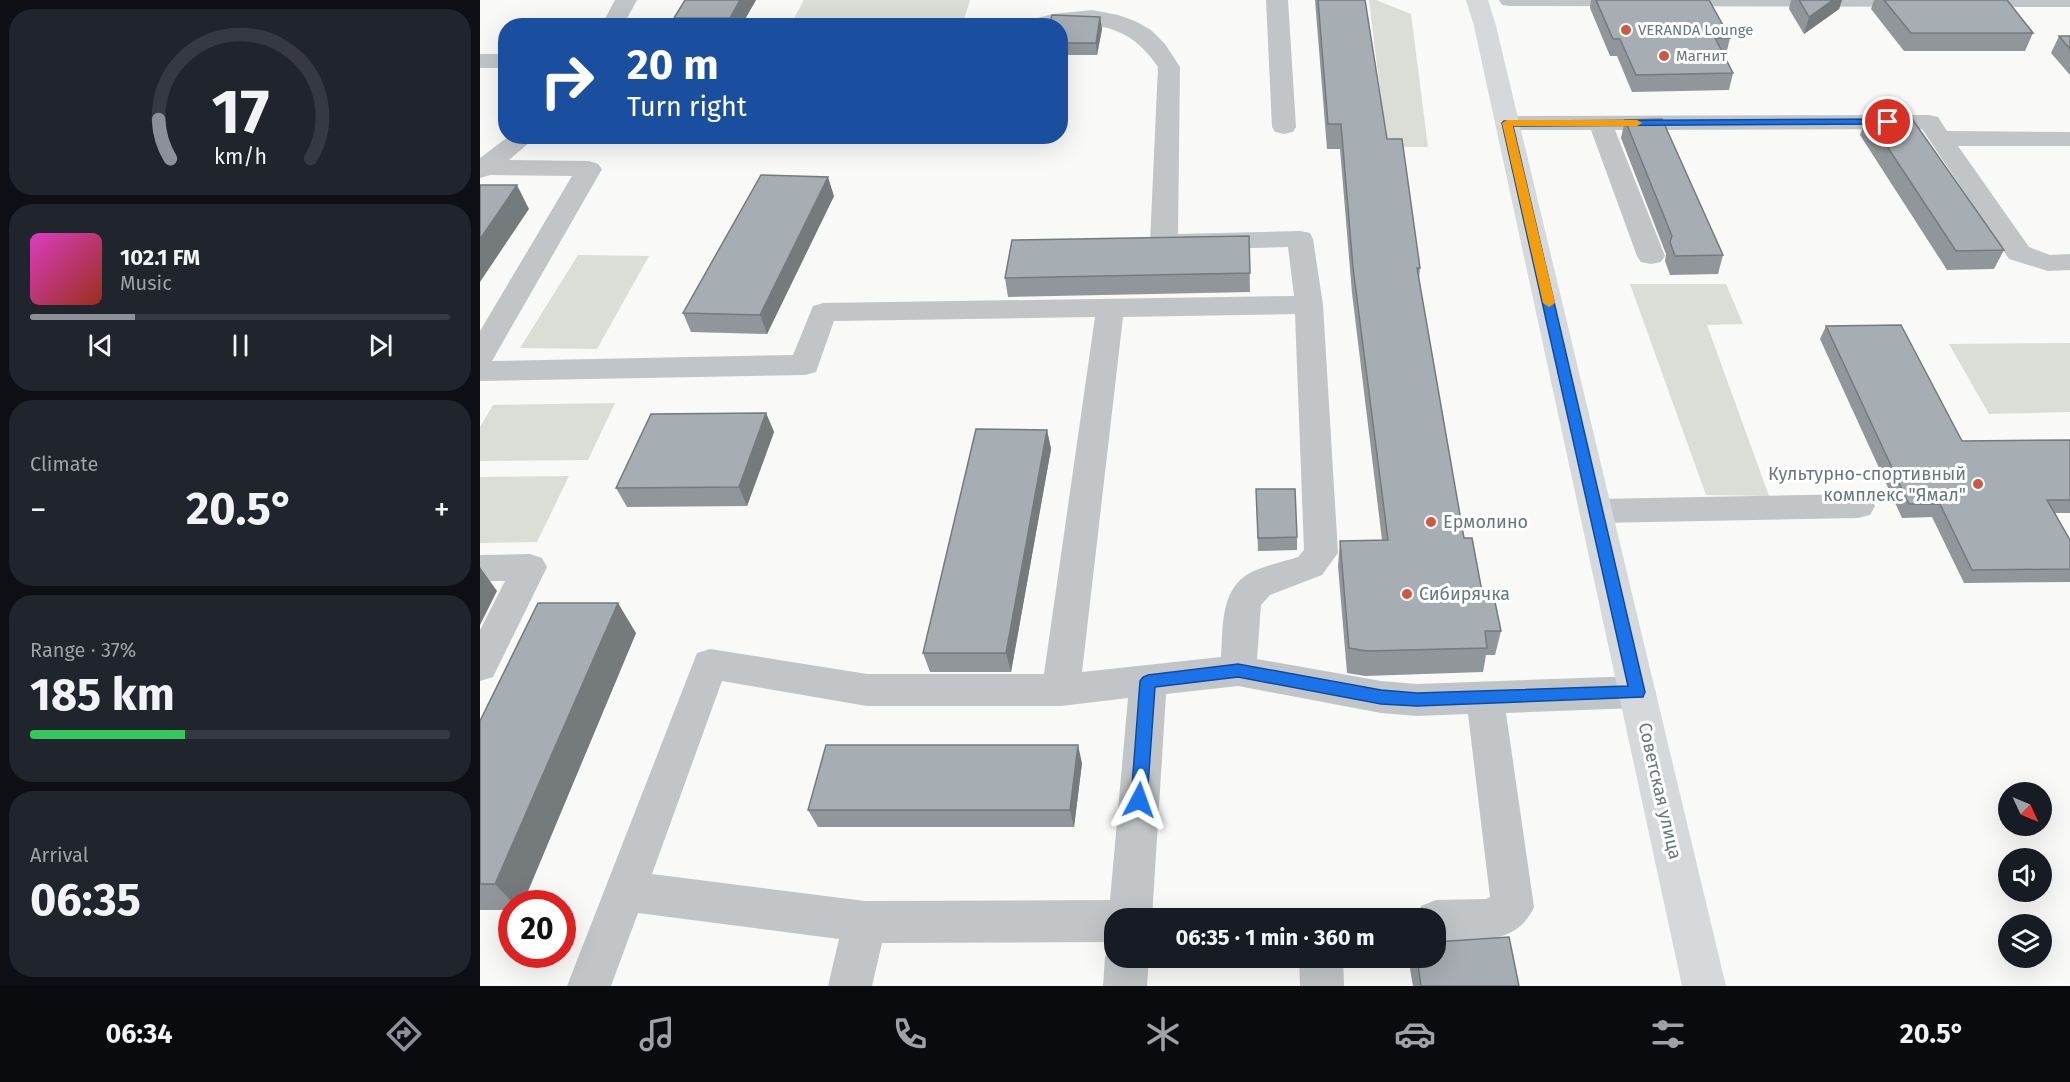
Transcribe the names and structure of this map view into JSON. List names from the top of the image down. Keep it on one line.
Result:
{"streets":{"main road":["Советская улица"]},"places":["VERANDA Lounge","Магнит","Культурно-спортивный комплекс \"Ямал\"","Ермолино","Сибирячка"],"north":"bottom right","page":{"turn":["20 m","Turn right"],"song":["102.1 FM","Music"],"tile":["Climate",["Range · 37%","185 km"],["Arrival","06:35"]],"heat":["−","20.5°","+"],"limit":"20","trip":"06:35 · 1 min · 360 m","tabs":["06:34","20.5°"],"gauge":["17","km/h"]}}
